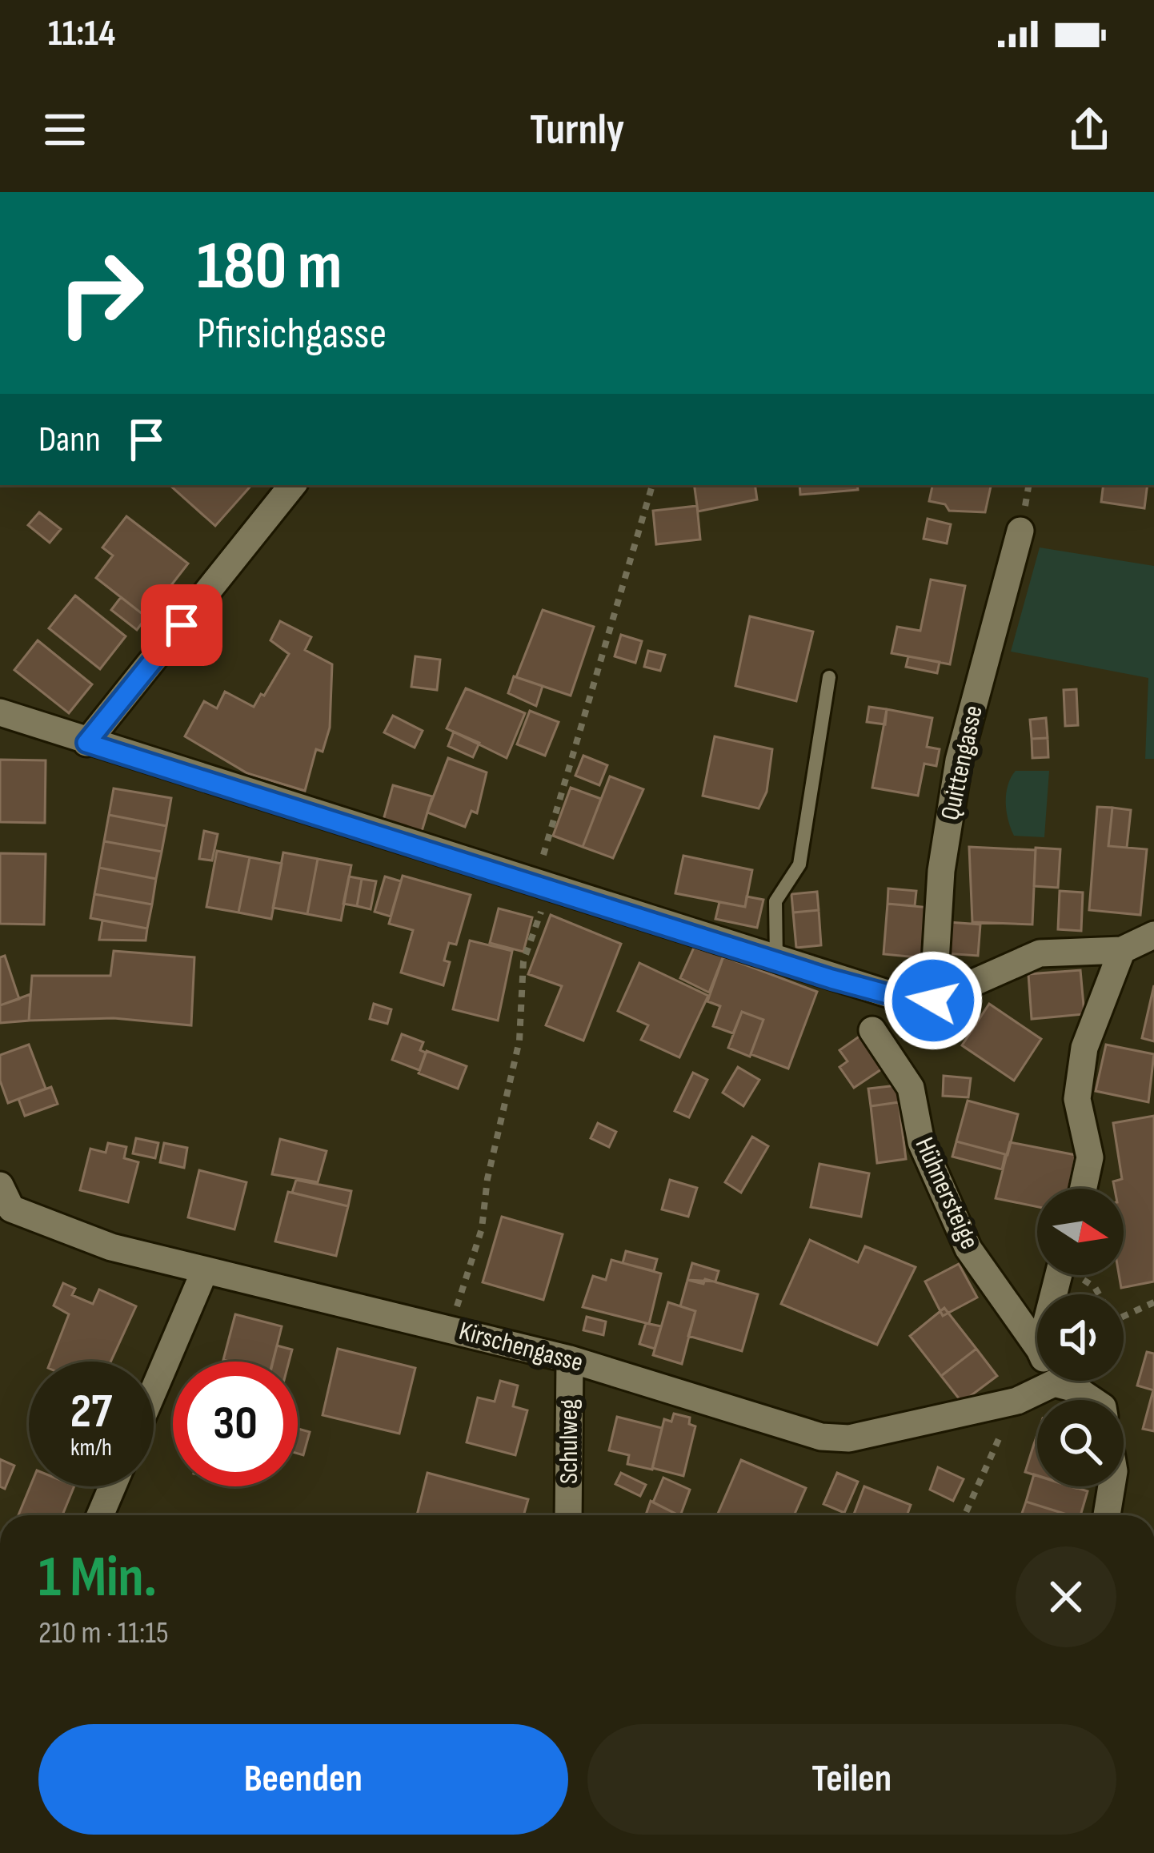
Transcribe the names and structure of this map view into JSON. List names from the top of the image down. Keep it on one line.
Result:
{"streets":{"street":["Quittengasse","Hühnersteige","Kirschengasse","Schulweg"]},"crossings":[["Hühnersteige","Kirschengasse"],["Kirschengasse","Schulweg"]],"north":"right","page":{"status":"11:14","header":"Turnly","turn":["180 m","Pfirsichgasse"],"then":"Dann","speed":"27 km/h","limit":"30","heading":["1 Min.","210 m · 11:15"],"buttons":["Beenden","Teilen"]}}
